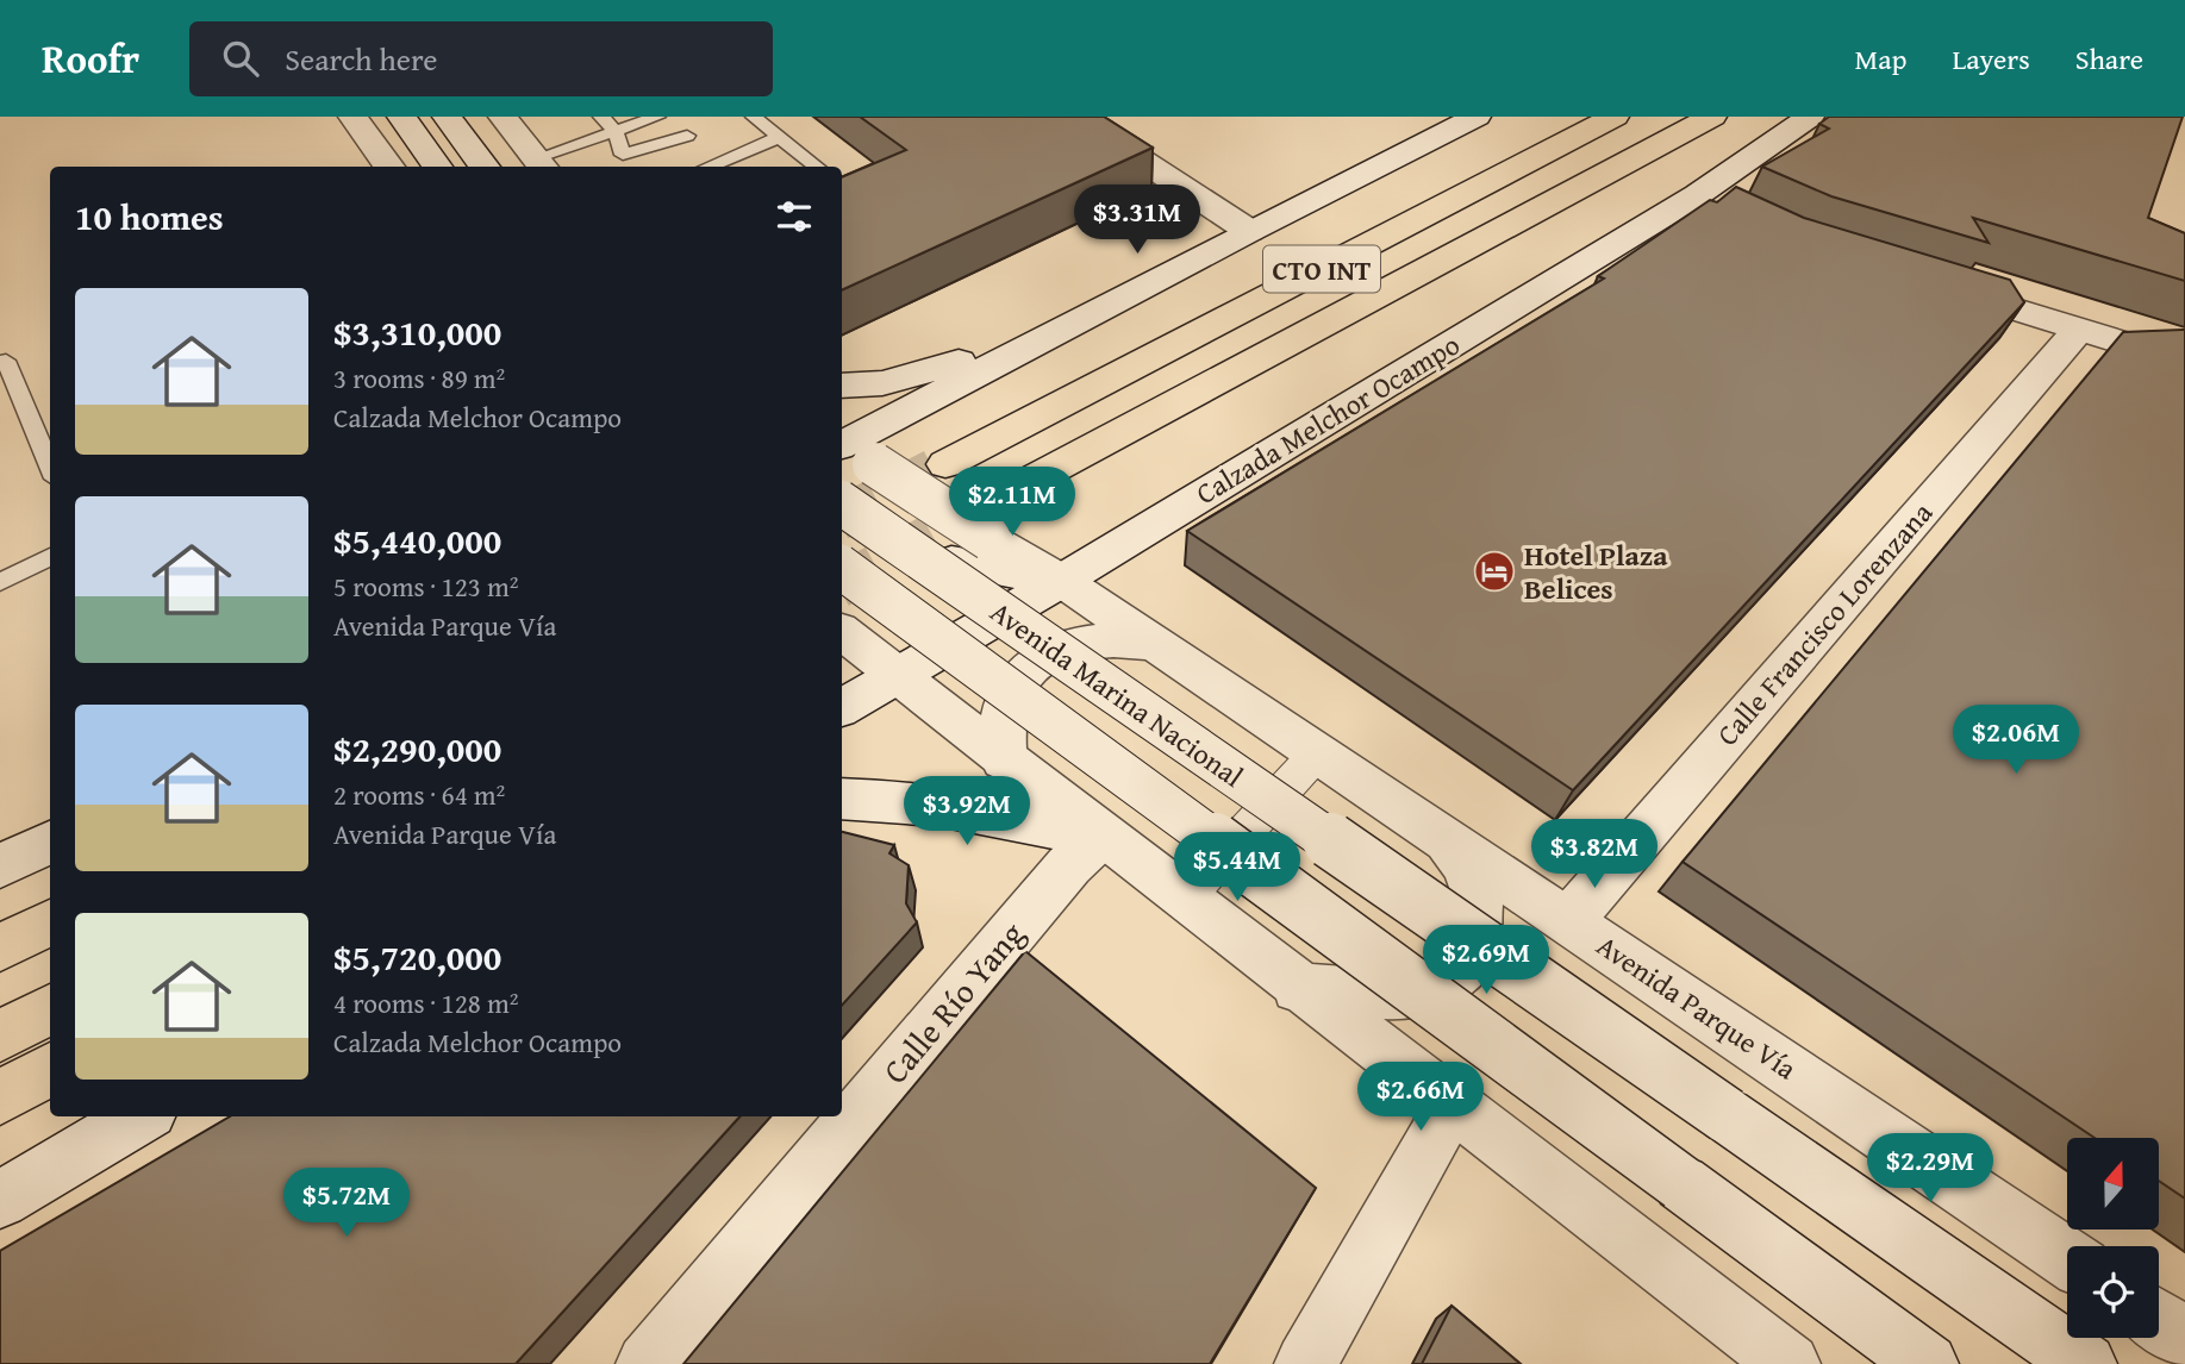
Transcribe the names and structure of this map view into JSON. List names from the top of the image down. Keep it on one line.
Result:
{"streets":{"highway":["CTO INT"],"main road":["Calzada Melchor Ocampo","Calle Francisco Lorenzana","Avenida Marina Nacional","Calle Río Yang","Avenida Parque Vía"]},"crossings":[["CTO INT","Avenida Marina Nacional"],["Calzada Melchor Ocampo","Avenida Marina Nacional"],["Calzada Melchor Ocampo","Avenida Parque Vía"],["Calle Francisco Lorenzana","Avenida Parque Vía"],["Avenida Marina Nacional","Avenida Parque Vía"]],"places":{"hotel":["Hotel Plaza Belices"]},"north":"top","page":{"header":"Roofr","search":"Search here","nav":["Map","Layers","Share"],"heading":"10 homes","price":["$3.31M","$2.11M","$2.06M","$3.92M","$3.82M","$5.44M","$2.69M","$2.66M","$2.29M","$5.72M"],"list":[{"name":"$3,310,000","note":"3 rooms · 89 m² · Calzada Melchor Ocampo"},{"name":"$5,440,000","note":"5 rooms · 123 m² · Avenida Parque Vía"},{"name":"$2,290,000","note":"2 rooms · 64 m² · Avenida Parque Vía"},{"name":"$5,720,000","note":"4 rooms · 128 m² · Calzada Melchor Ocampo"}]}}
